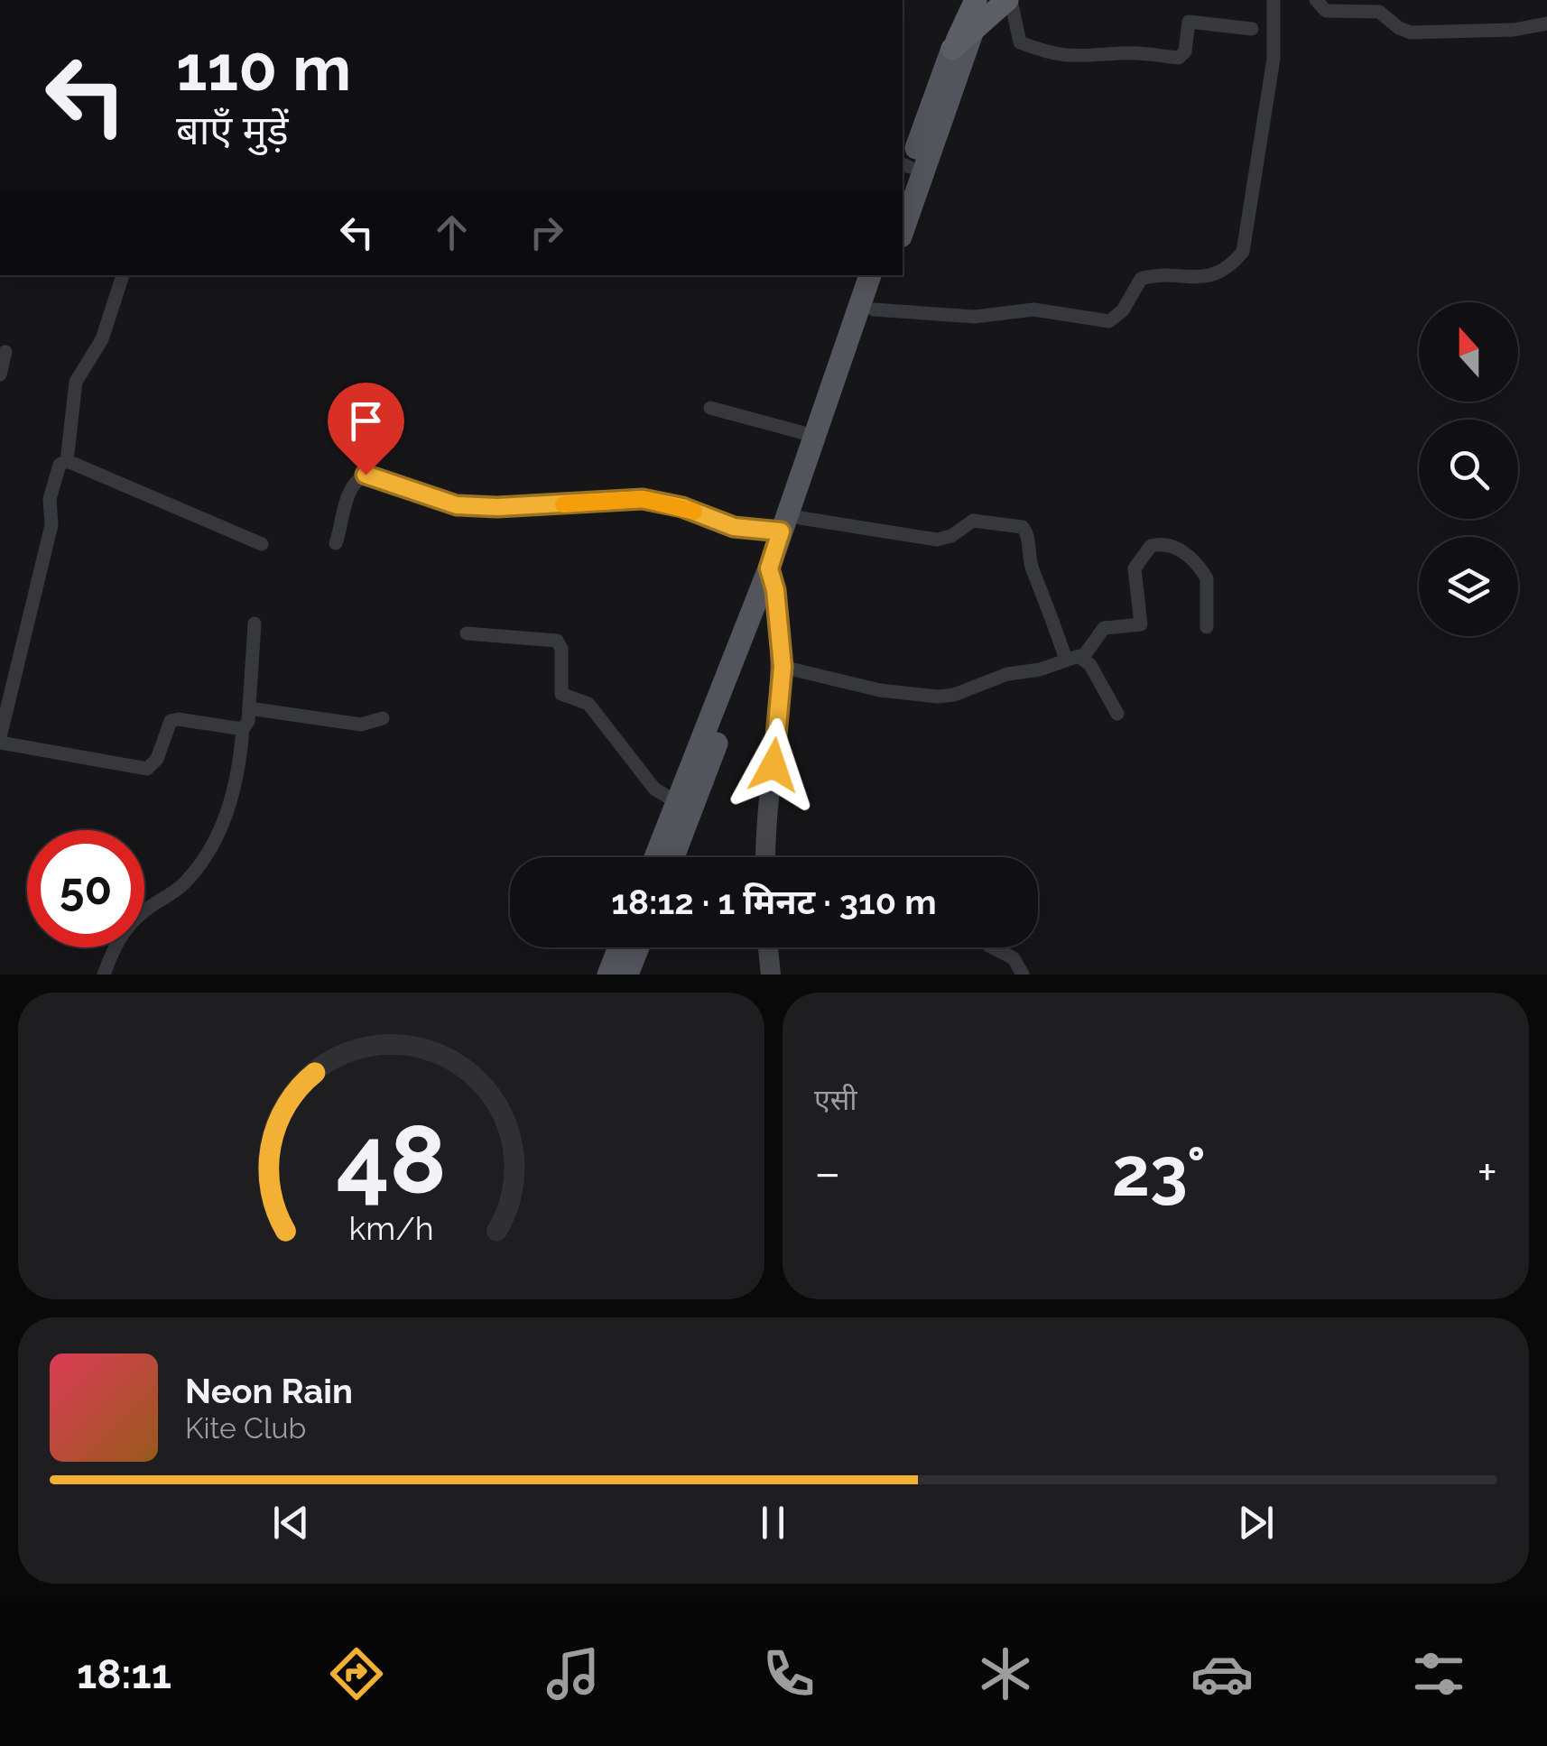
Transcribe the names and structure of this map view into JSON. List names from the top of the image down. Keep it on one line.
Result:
{"north":"top","page":{"turn":["110 m","बाएँ मुड़ें"],"limit":"50","trip":"18:12 · 1 मिनट · 310 m","tile":"एसी","heat":["−","23°","+"],"song":["Neon Rain","Kite Club"],"tabs":"18:11","gauge":["48","km/h"]}}
